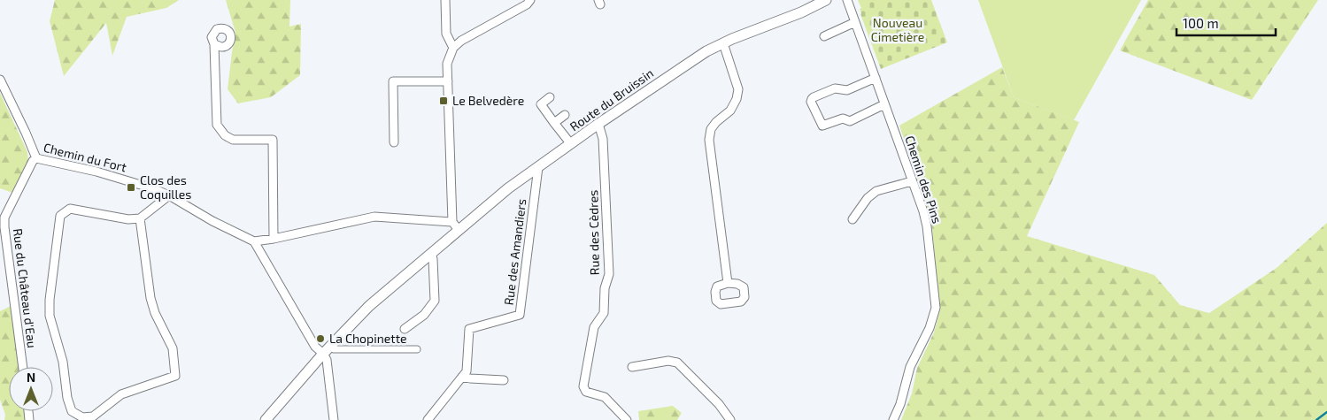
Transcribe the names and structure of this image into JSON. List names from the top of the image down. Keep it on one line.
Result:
{"streets":{"street":["Route du Bruissin","Chemin du Fort","Chemin des Pins","Rue des Cèdres","Rue des Amandiers","Rue du Château d'Eau"]},"crossings":[["Route du Bruissin","Rue des Cèdres"],["Route du Bruissin","Rue des Amandiers"],["Chemin du Fort","Rue du Château d'Eau"]],"parks":["Nouveau Cimetière"],"places":{"transit":["Le Belvedère","Clos des Coquilles"],"other":["La Chopinette"]},"scale_bar":"100 m","north":"top"}
